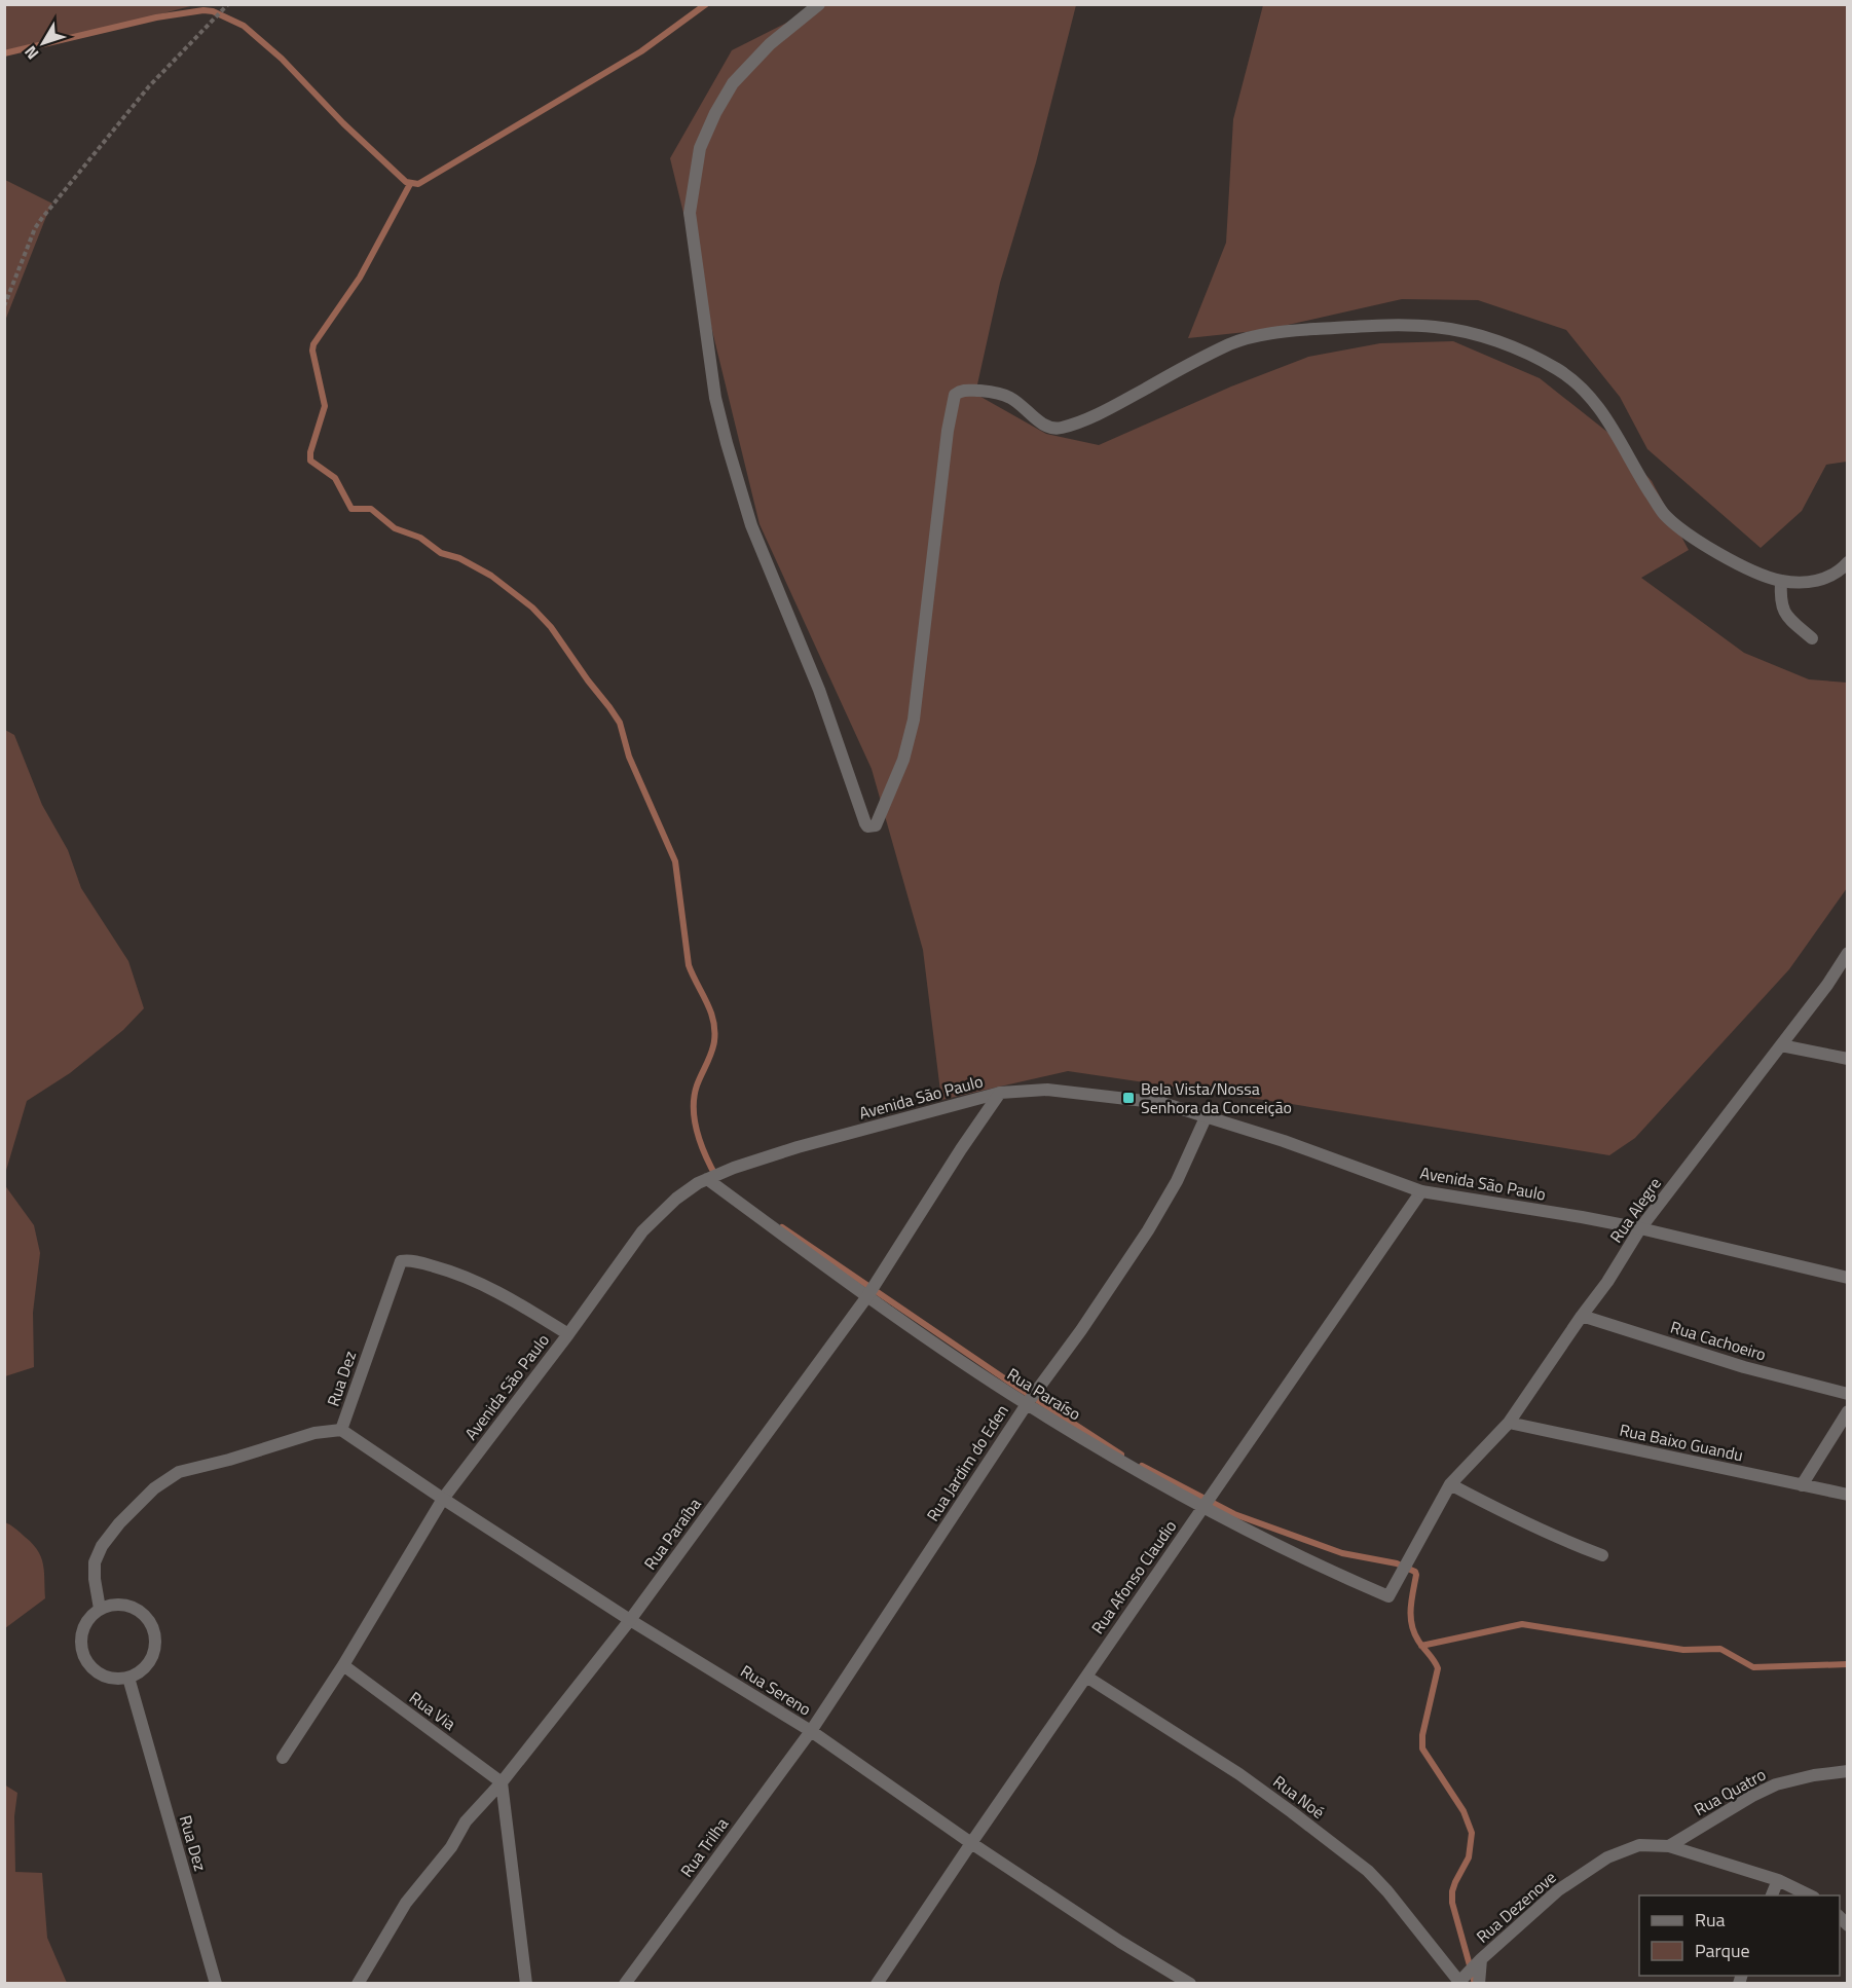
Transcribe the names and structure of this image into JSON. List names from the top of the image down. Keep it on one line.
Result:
{"streets":{"street":["Avenida São Paulo","Rua Alegre","Rua Cachoeiro","Rua Dez","Rua Paraíso","Rua Baixo Guandu","Rua Jardim do Eden","Rua Paraíba","Rua Afonso Claudio","Rua Sereno","Rua Via","Rua Quatro","Rua Noé","Rua Trilha","Rua Dezenove"]},"crossings":[["Avenida São Paulo","Rua Alegre"],["Avenida São Paulo","Rua Dez"],["Avenida São Paulo","Rua Paraíso"],["Avenida São Paulo","Rua Jardim do Eden"],["Avenida São Paulo","Rua Paraíba"],["Avenida São Paulo","Rua Afonso Claudio"],["Avenida São Paulo","Rua Sereno"],["Avenida São Paulo","Rua Via"],["Rua Alegre","Rua Cachoeiro"],["Rua Alegre","Rua Paraíso"],["Rua Alegre","Rua Baixo Guandu"],["Rua Dez","Rua Sereno"],["Rua Paraíso","Rua Jardim do Eden"],["Rua Paraíso","Rua Paraíba"],["Rua Paraíso","Rua Afonso Claudio"],["Rua Jardim do Eden","Rua Sereno"],["Rua Jardim do Eden","Rua Trilha"],["Rua Paraíba","Rua Sereno"],["Rua Paraíba","Rua Via"],["Rua Afonso Claudio","Rua Sereno"],["Rua Afonso Claudio","Rua Noé"],["Rua Sereno","Rua Trilha"],["Rua Quatro","Rua Dezenove"],["Rua Noé","Rua Dezenove"]],"places":{"transit":["Bela Vista/Nossa Senhora da Conceição"]},"legend":["Rua","Parque"],"north":"bottom left"}
